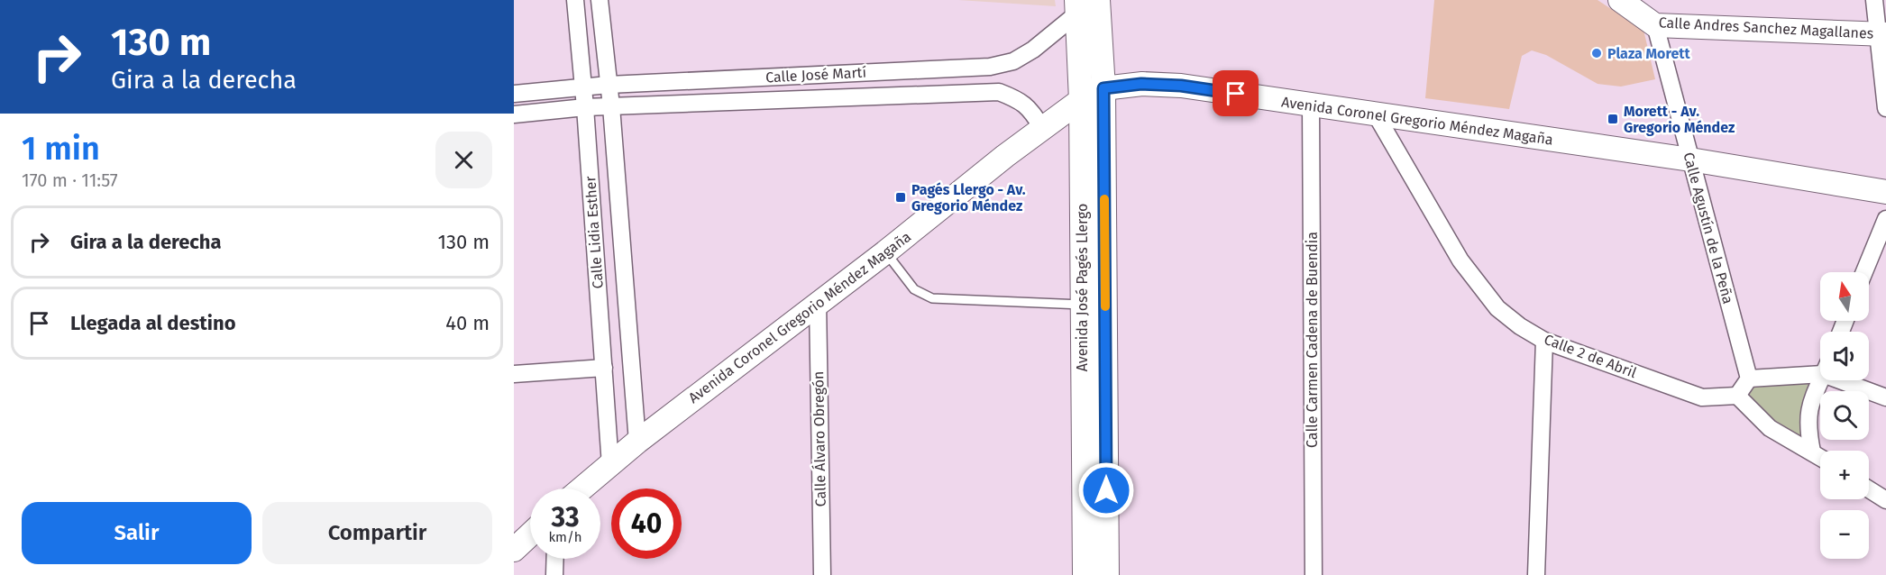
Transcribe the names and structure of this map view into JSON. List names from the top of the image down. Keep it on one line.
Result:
{"streets":{"main road":["Calle Andres Sanchez Magallanes","Avenida Coronel Gregorio Méndez Magaña","Avenida José Pagés Llergo"],"street":["Calle José Martí","Calle Agustín de la Peña","Calle Lidia Esther","Calle Carmen Cadena de Buendia","Calle 2 de Abril","Calle Álvaro Obregón"]},"crossings":[["Calle Andres Sanchez Magallanes","Calle Agustín de la Peña"],["Calle José Martí","Avenida Coronel Gregorio Méndez Magaña"],["Calle José Martí","Calle Lidia Esther"],["Calle José Martí","Avenida José Pagés Llergo"],["Avenida Coronel Gregorio Méndez Magaña","Calle Agustín de la Peña"],["Avenida Coronel Gregorio Méndez Magaña","Calle Lidia Esther"],["Avenida Coronel Gregorio Méndez Magaña","Avenida José Pagés Llergo"],["Avenida Coronel Gregorio Méndez Magaña","Calle Carmen Cadena de Buendia"],["Avenida Coronel Gregorio Méndez Magaña","Calle 2 de Abril"],["Avenida Coronel Gregorio Méndez Magaña","Calle Álvaro Obregón"]],"places":{"other":["Plaza Morett"],"transit":["Morett - Av. Gregorio Méndez","Pagés Llergo - Av. Gregorio Méndez"]},"north":"top","page":{"turn":["130 m","Gira a la derecha"],"heading":["1 min","170 m · 11:57"],"list":[{"name":"Gira a la derecha","value":"130 m"},{"name":"Llegada al destino","value":"40 m"}],"map_buttons":["+","−"],"speed":"33 km/h","limit":"40","buttons":["Salir","Compartir"]}}
